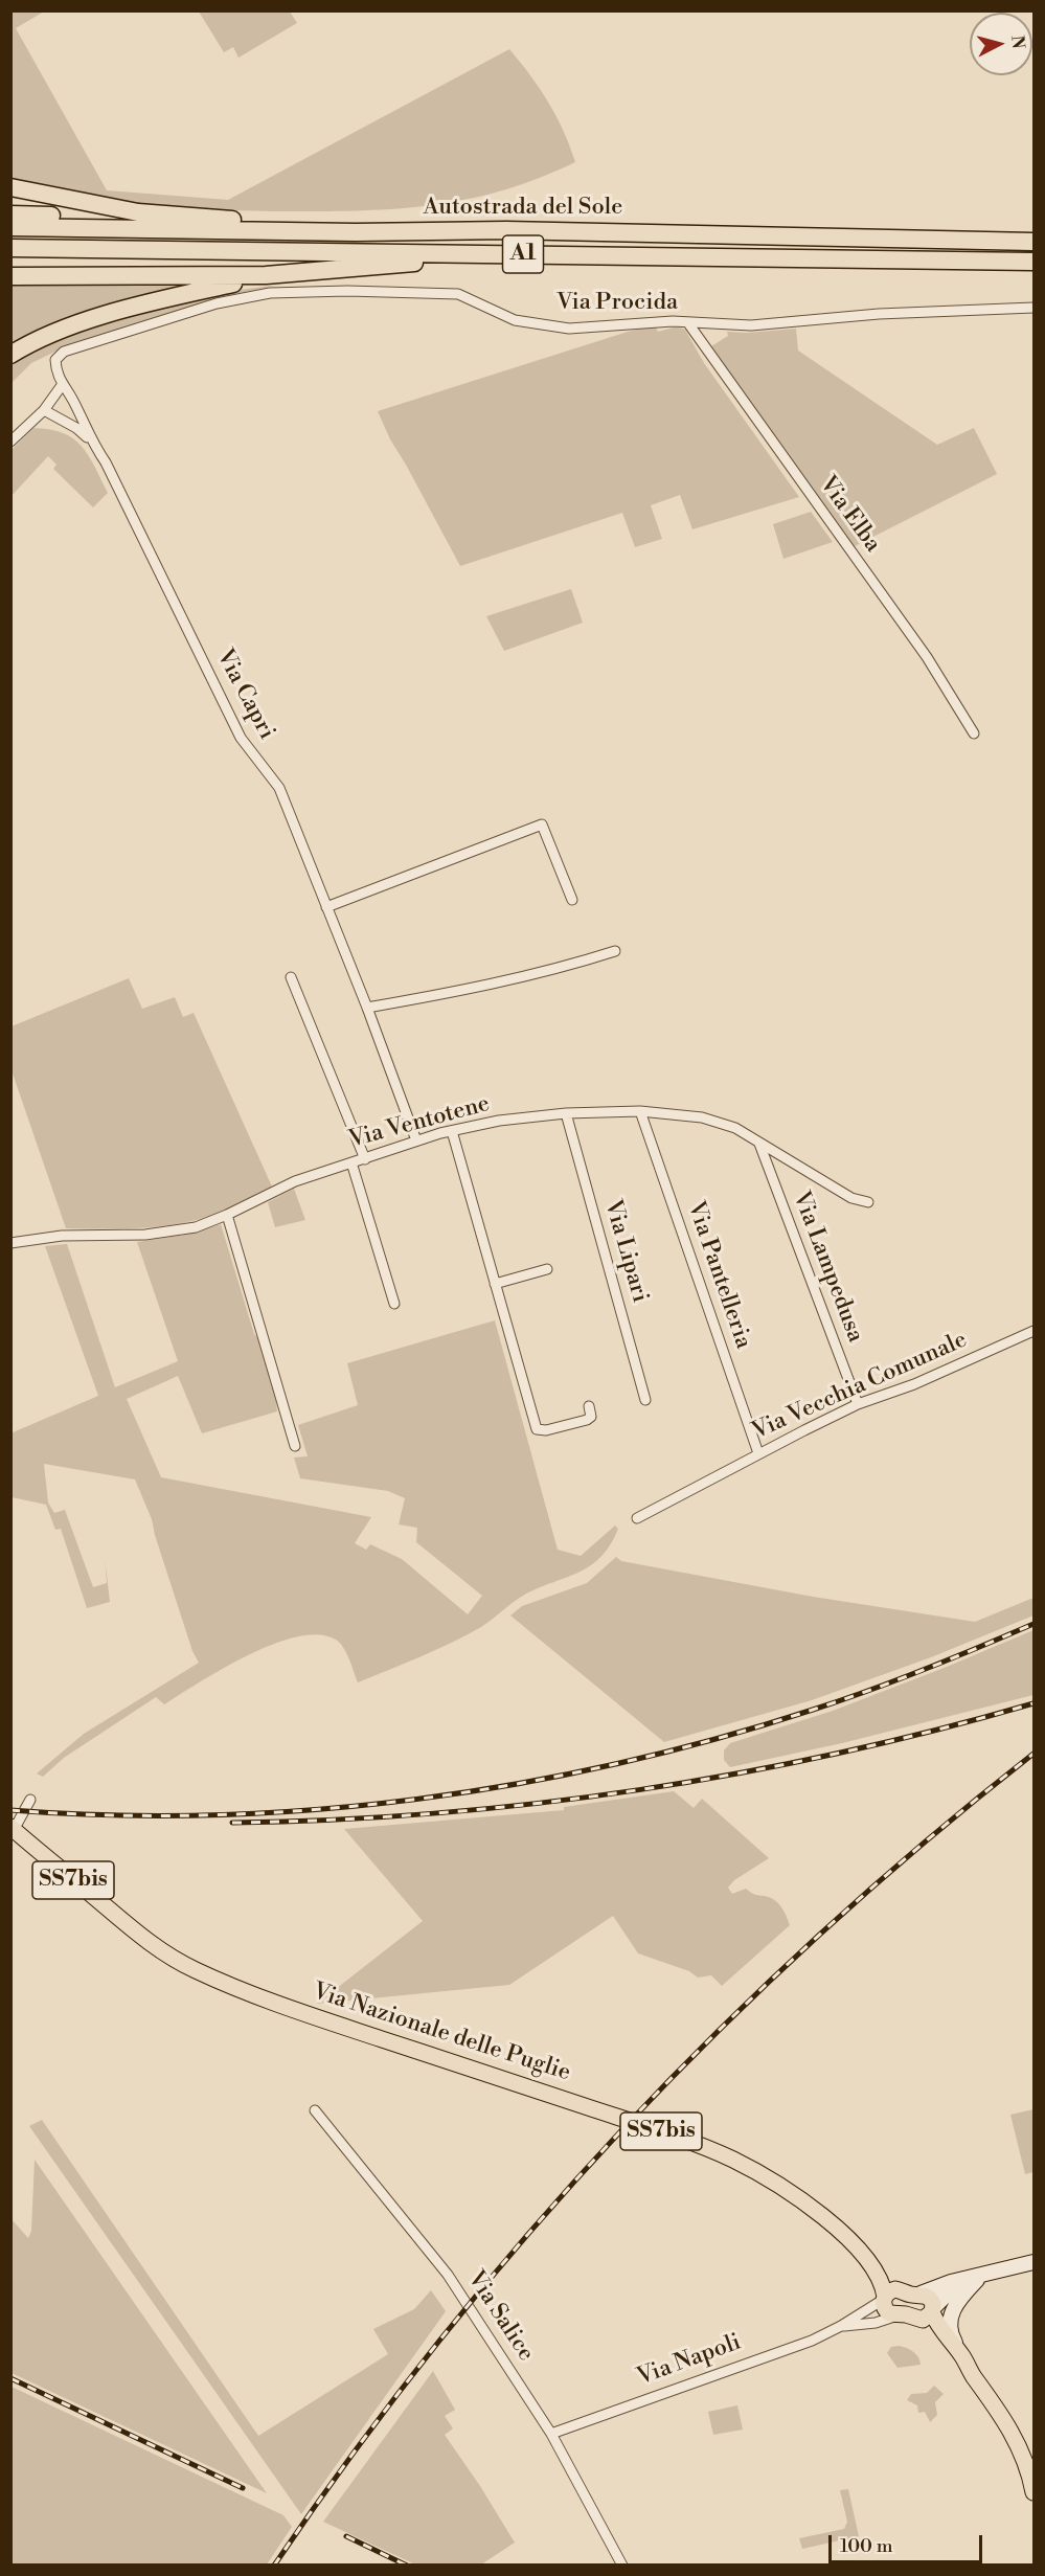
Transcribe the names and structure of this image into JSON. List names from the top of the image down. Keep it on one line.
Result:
{"streets":{"highway":["Autostrada del Sole","A1"],"main road":["SS7bis","Via Nazionale delle Puglie"],"street":["Via Procida","Via Elba","Via Capri","Via Ventotene","Via Lipari","Via Lampedusa","Via Pantelleria","Via Vecchia Comunale","Via Salice","Via Napoli"]},"crossings":[["Via Procida","Via Elba"],["Via Procida","Via Capri"],["Via Capri","Via Ventotene"],["Via Ventotene","Via Lipari"],["Via Ventotene","Via Lampedusa"],["Via Ventotene","Via Pantelleria"],["Via Lampedusa","Via Vecchia Comunale"],["Via Pantelleria","Via Vecchia Comunale"],["Via Nazionale delle Puglie","Via Napoli"],["Via Salice","Via Napoli"]],"scale_bar":"100 m","north":"right"}
